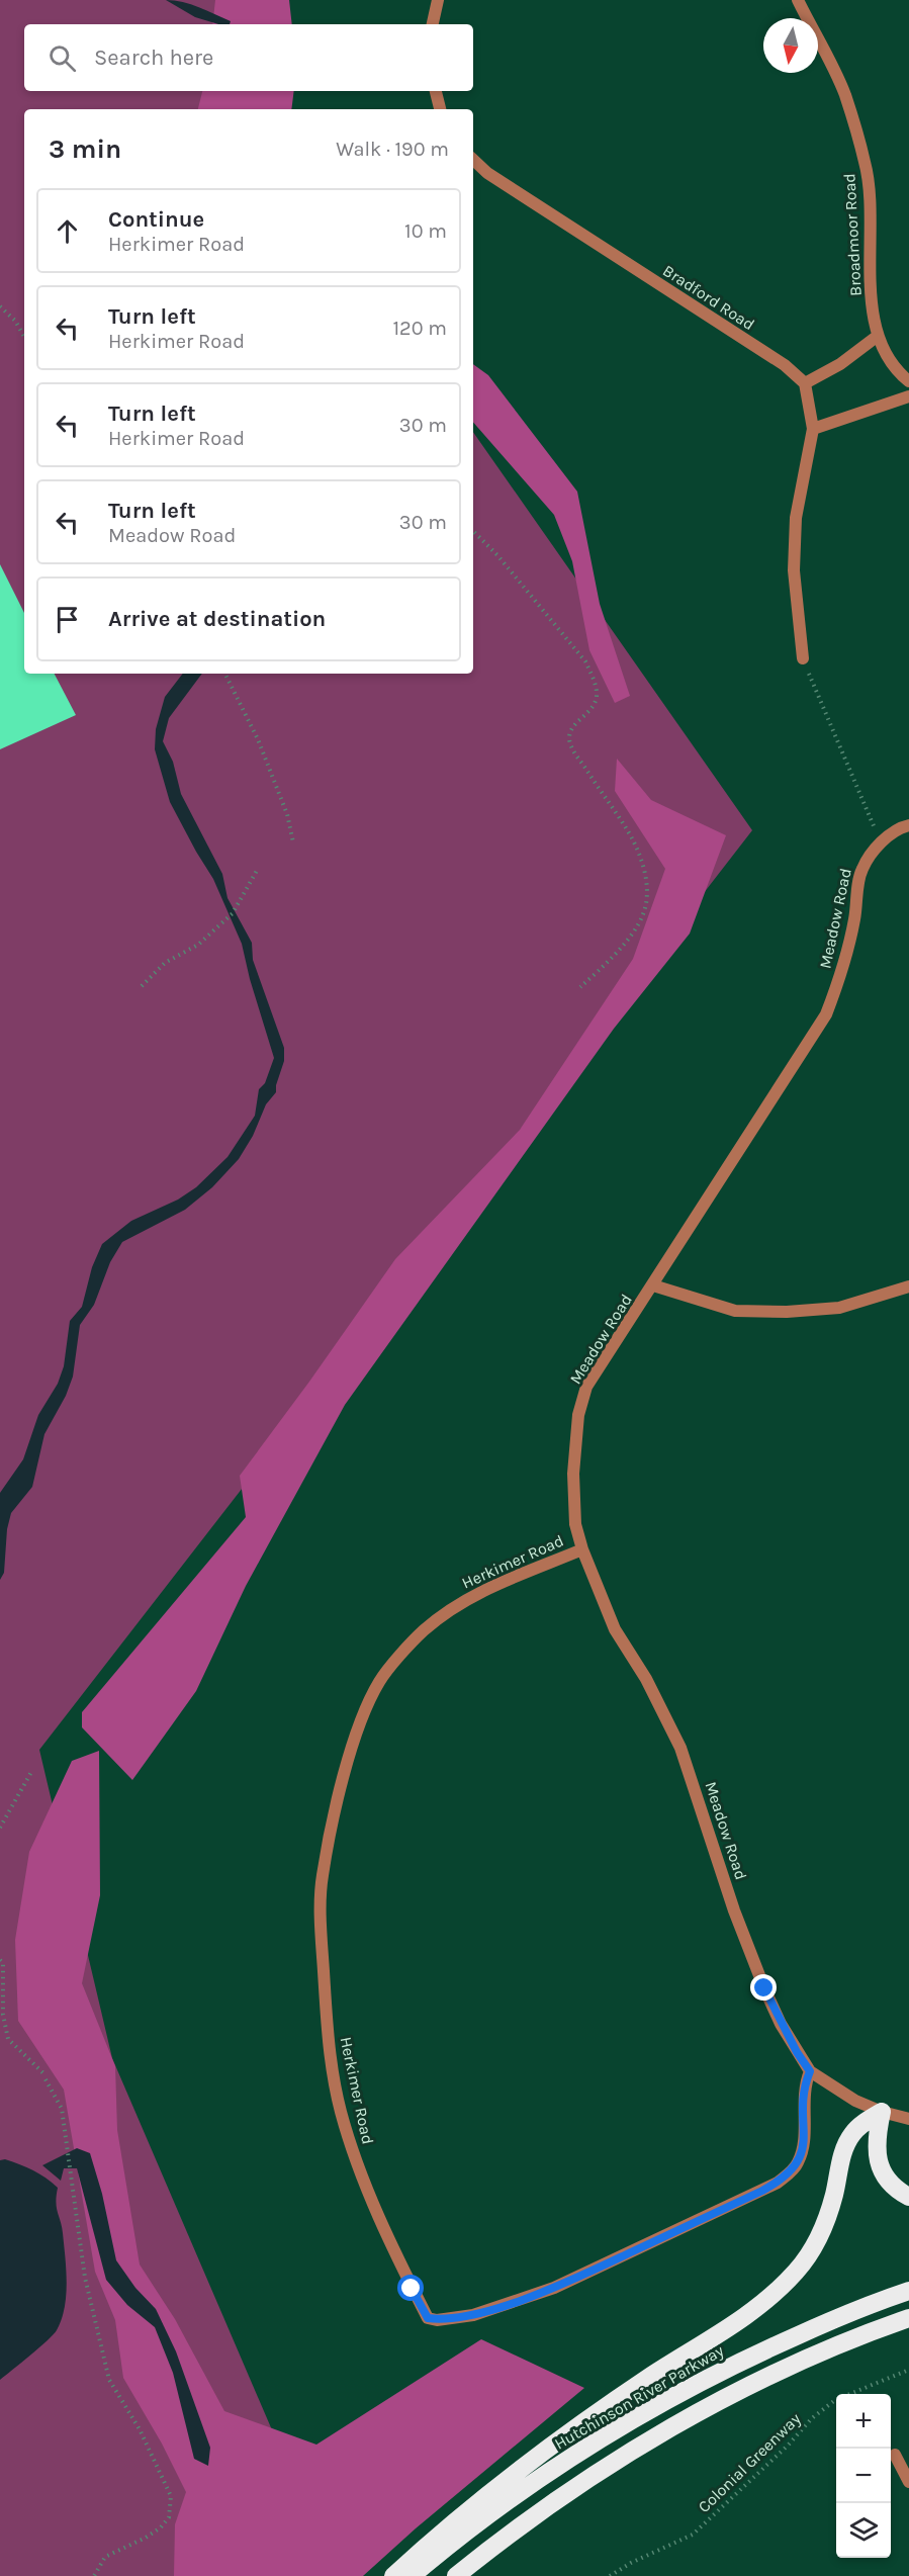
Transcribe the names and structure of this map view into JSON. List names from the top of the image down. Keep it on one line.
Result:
{"streets":{"highway":["Hutchinson River Parkway"],"street":["Broadmoor Road","Bradford Road","Meadow Road","Herkimer Road"],"path":["Colonial Greenway"]},"crossings":[["Meadow Road","Herkimer Road"]],"north":"bottom","page":{"search":"Search here","heading":["3 min","Walk · 190 m"],"list":[["Continue","Herkimer Road","10 m"],["Turn left","Herkimer Road","120 m"],["Turn left","Herkimer Road","30 m"],["Turn left","Meadow Road","30 m"],"Arrive at destination"],"map_buttons":["+","−"]}}
